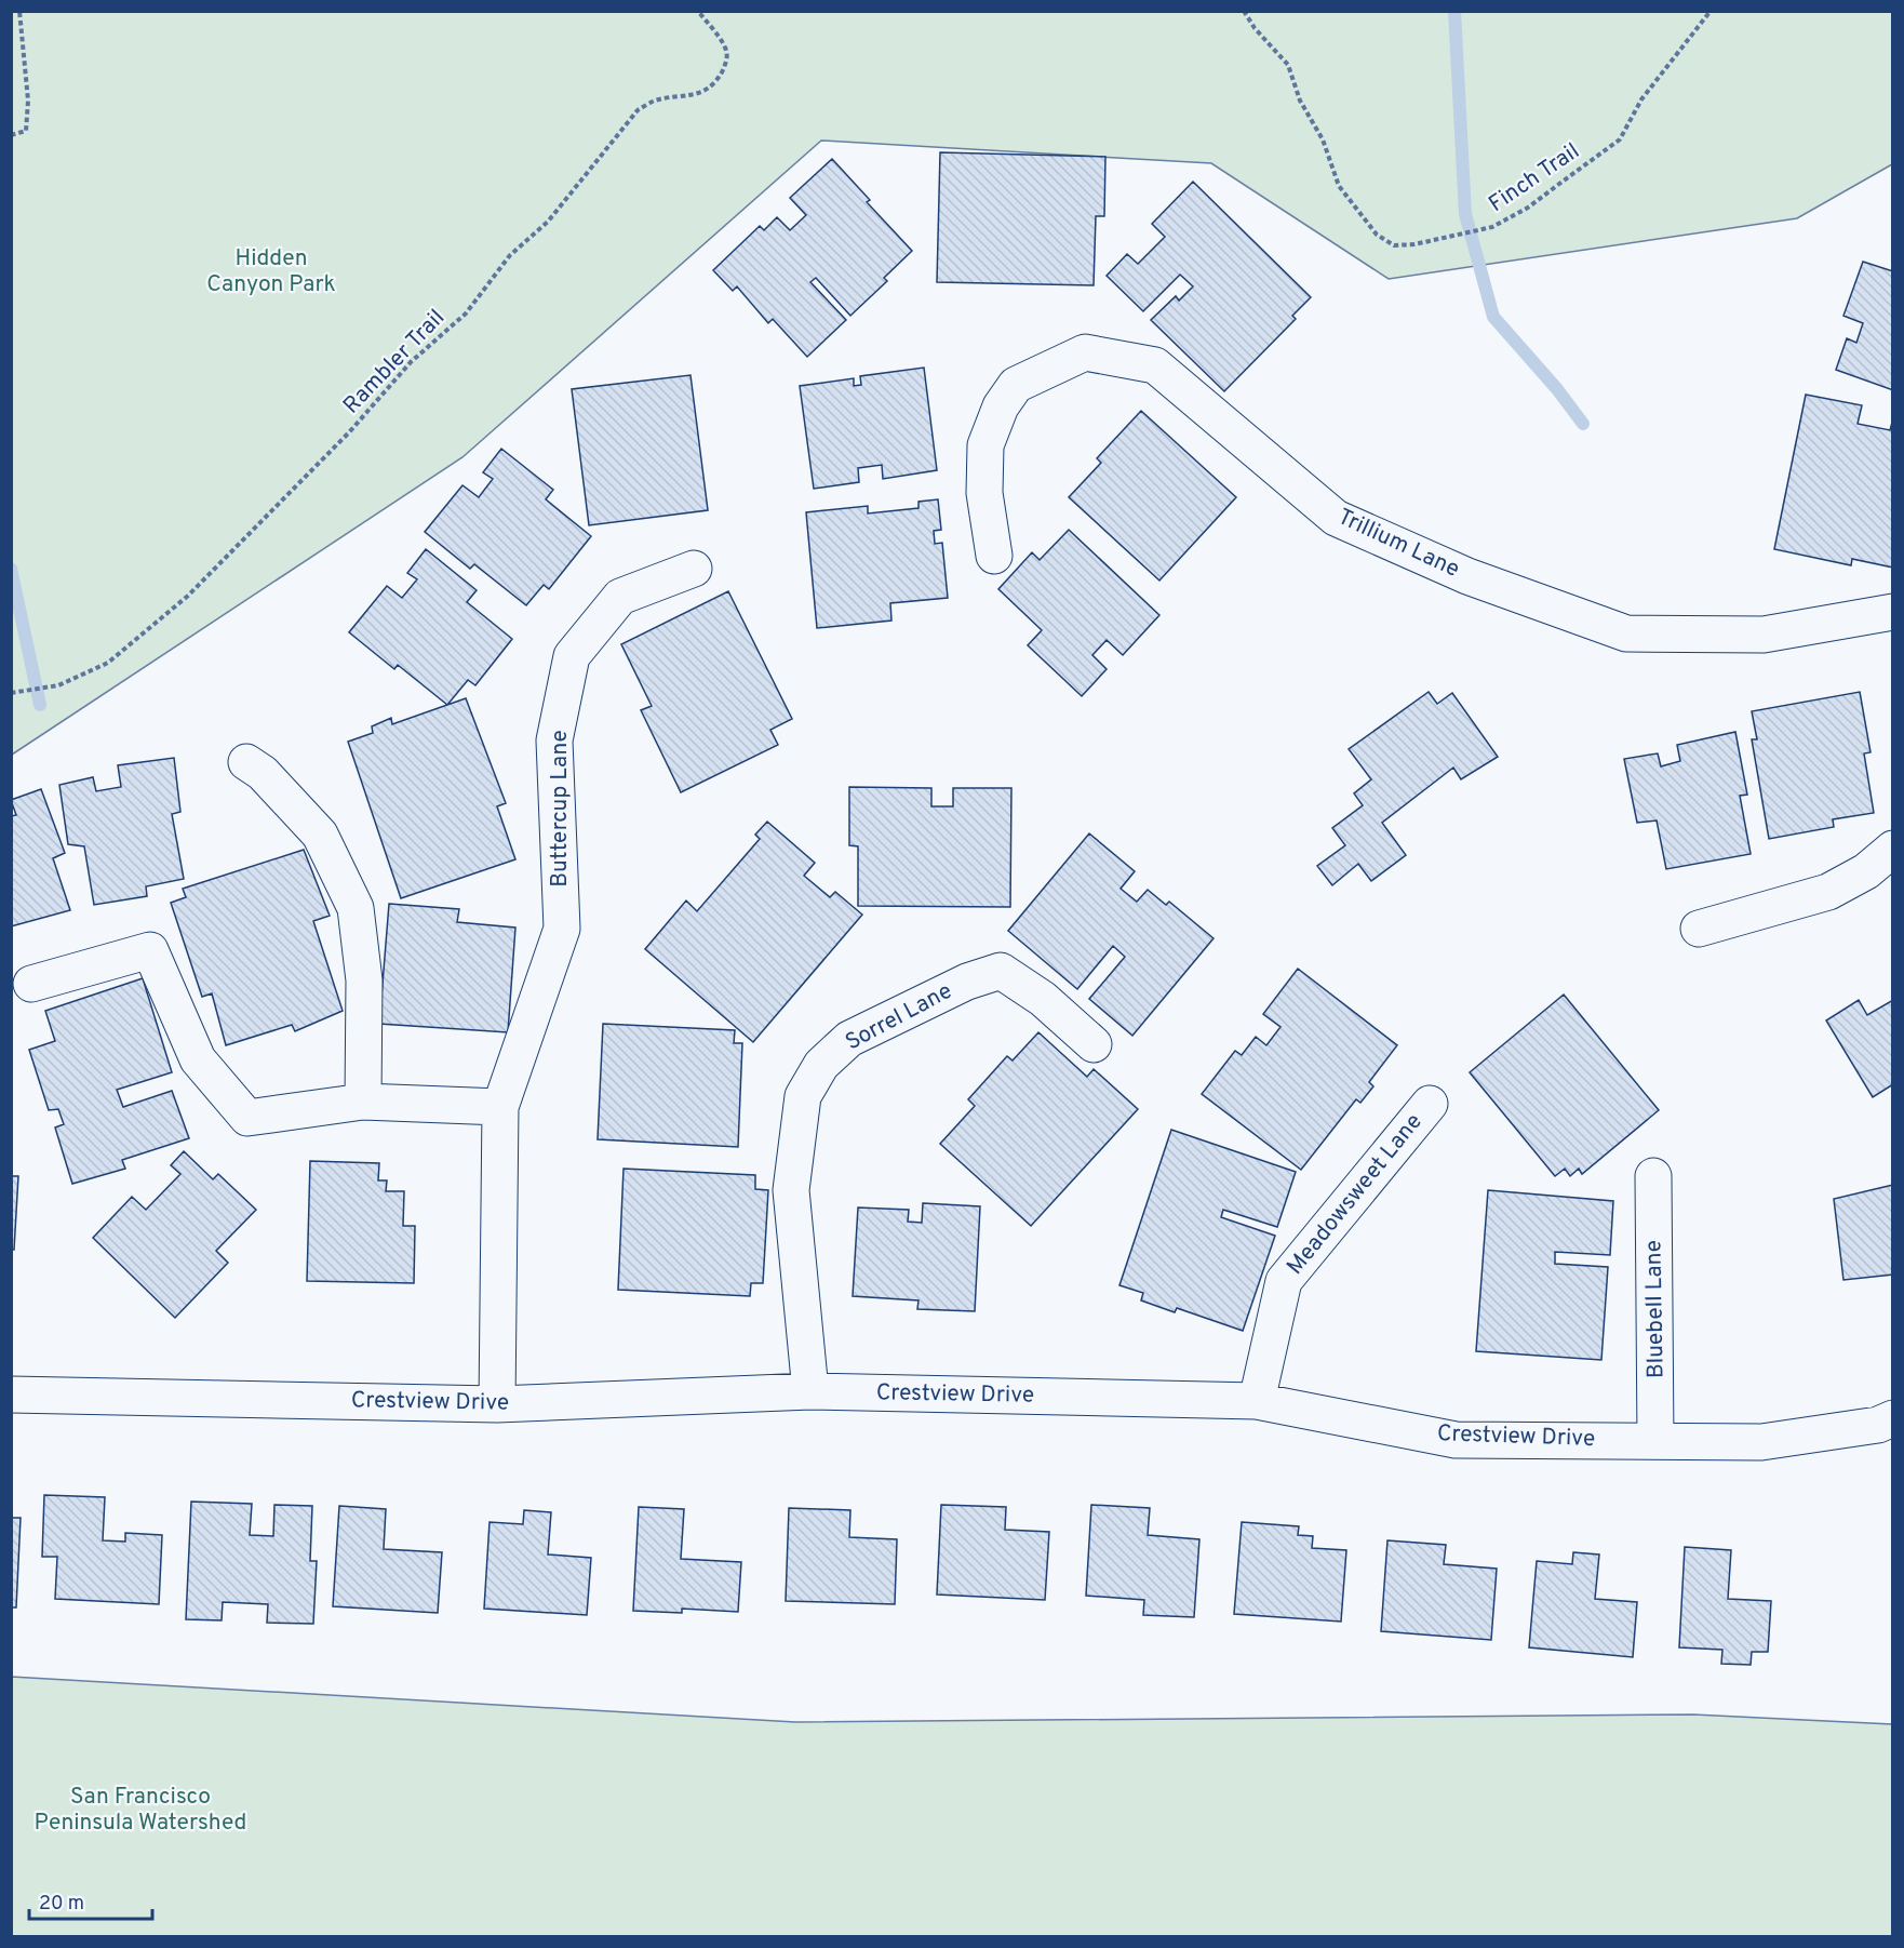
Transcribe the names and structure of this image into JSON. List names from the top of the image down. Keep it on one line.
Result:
{"streets":{"street":["Trillium Lane","Buttercup Lane","Sorrel Lane","Meadowsweet Lane","Bluebell Lane","Crestview Drive"],"path":["Finch Trail","Rambler Trail"]},"crossings":[["Buttercup Lane","Crestview Drive"],["Sorrel Lane","Crestview Drive"],["Meadowsweet Lane","Crestview Drive"],["Bluebell Lane","Crestview Drive"]],"parks":["Hidden Canyon Park","San Francisco Peninsula Watershed"],"scale_bar":"20 m"}
